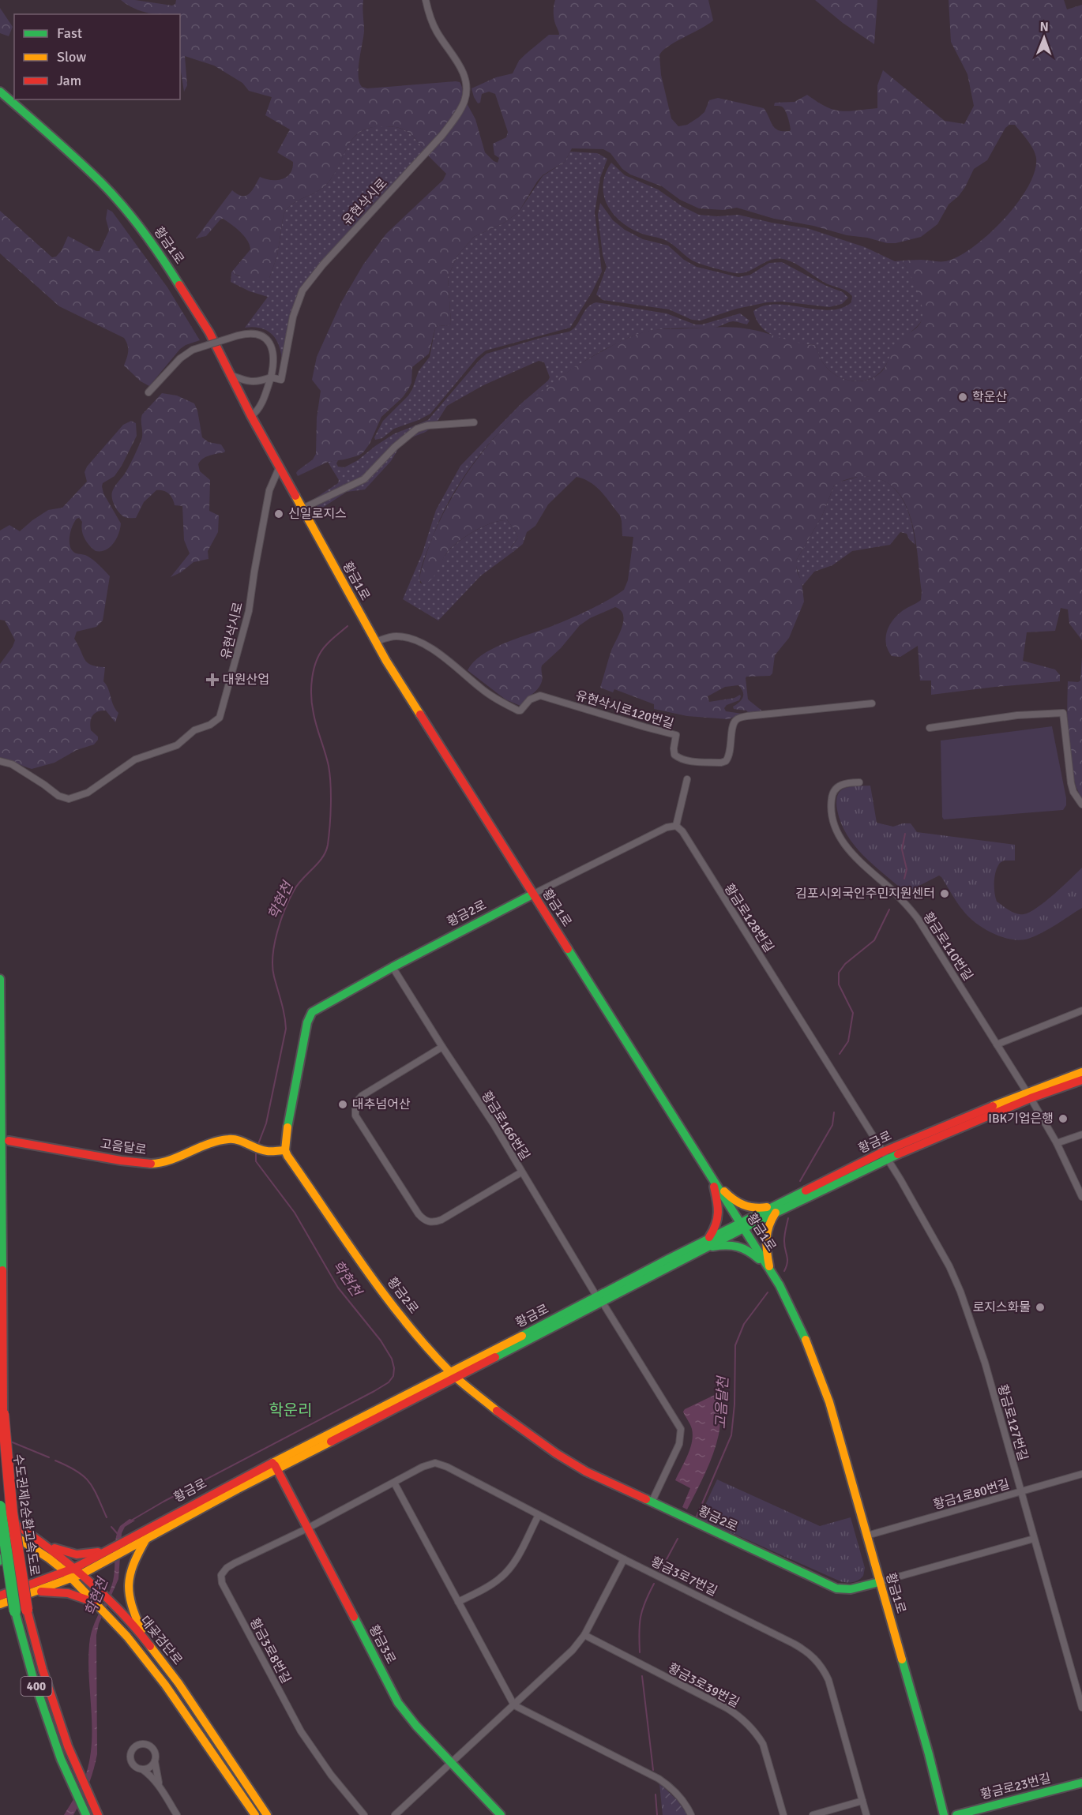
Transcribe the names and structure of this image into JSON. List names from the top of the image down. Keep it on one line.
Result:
{"streets":{"main road":["황금1로","황금2로","황금로","고음달로","수도권제2순환고속도로","대곶검단로","황금3로","400","황금로23번길"],"street":["유현삭시로","유현삭시로120번길","황금로128번길","황금로110번길","황금로166번길","황금로127번길","황금1로80번길","황금3로7번길","황금3로8번길","황금3로39번길"]},"crossings":[["유현삭시로","황금1로"],["황금1로","유현삭시로120번길"],["황금1로","황금2로"],["황금1로","황금로"],["황금1로","황금1로80번길"],["황금2로","황금로166번길"],["황금2로","황금로"],["황금2로","고음달로"],["황금로128번길","황금로"],["황금로128번길","황금로127번길"],["황금로110번길","황금로"],["황금로166번길","황금로"],["황금로","황금로127번길"],["황금로","대곶검단로"],["황금로","황금3로"],["황금로127번길","황금1로80번길"],["황금3로7번길","황금3로"],["황금3로7번길","황금3로8번길"],["황금3로","황금3로8번길"]],"districts":["학운리"],"water":["학현천","고음달천"],"places":{"other":["학운산","신일로지스","김포시외국인주민지원센터","대추넘어산","IBK기업은행","로지스화물"],"health":["대원산업"]},"legend":["Fast","Slow","Jam"],"north":"top"}
